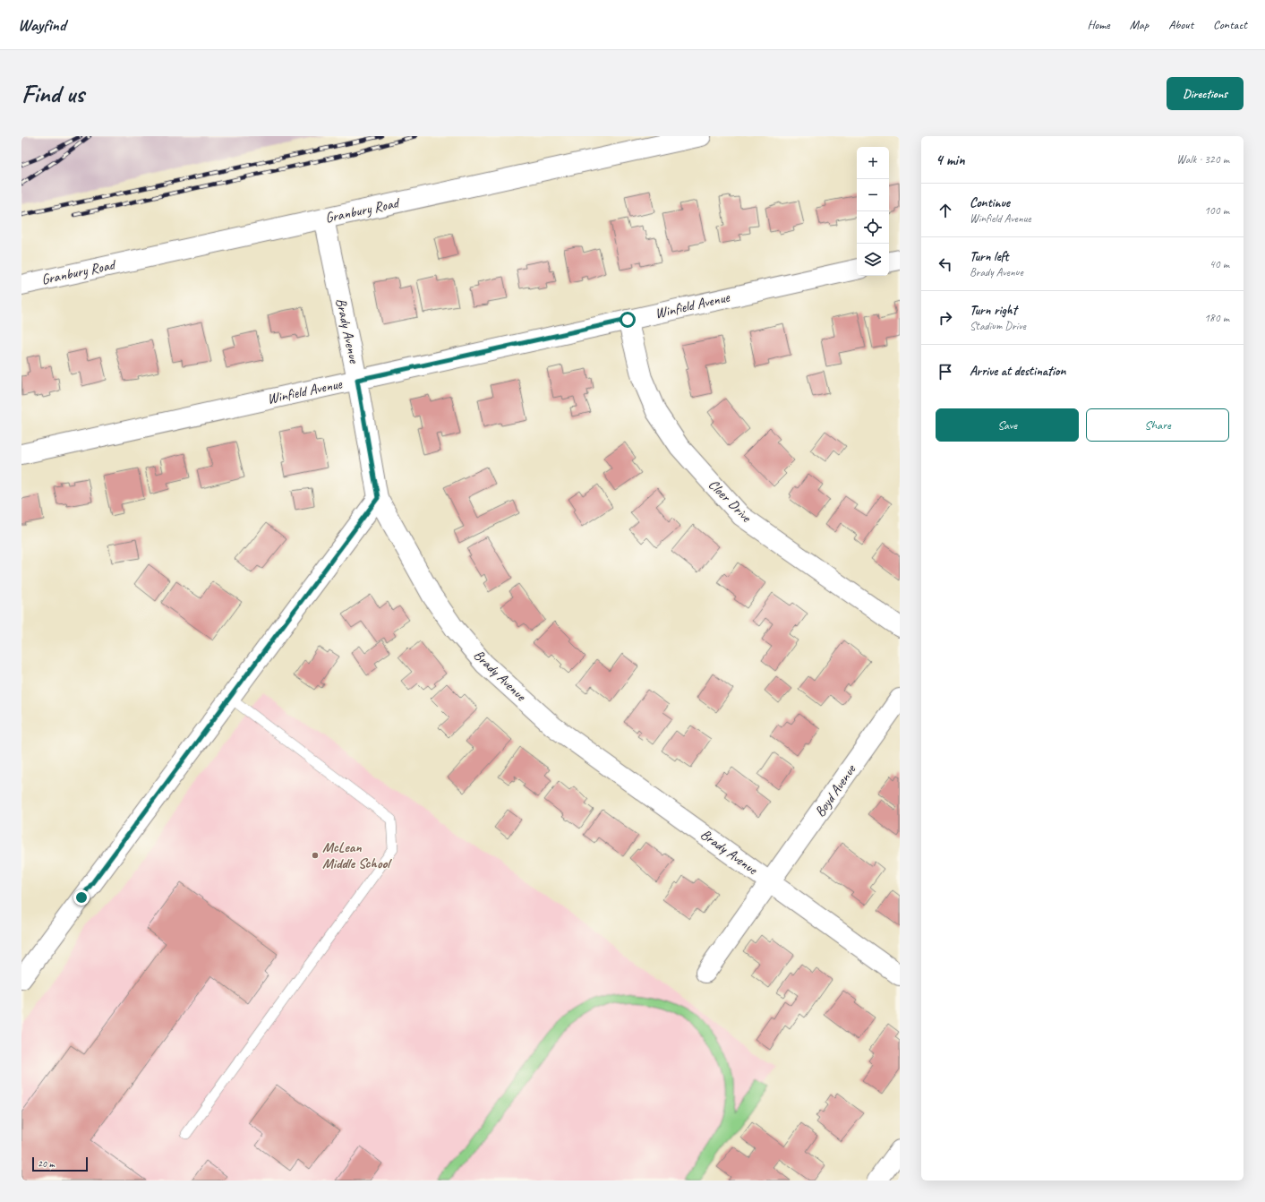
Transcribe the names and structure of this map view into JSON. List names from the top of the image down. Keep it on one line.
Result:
{"streets":{"street":["Granbury Road","Winfield Avenue","Brady Avenue","Cloer Drive","Boyd Avenue"]},"crossings":[["Granbury Road","Brady Avenue"],["Winfield Avenue","Brady Avenue"],["Winfield Avenue","Cloer Drive"],["Brady Avenue","Boyd Avenue"]],"places":["McLean Middle School"],"scale_bar":"20 m","page":{"header":"Wayfind","nav":["Home","Map","About","Contact"],"buttons":["Directions",["Save","Share"]],"title":"Find us","heading":["4 min","Walk · 320 m"],"map_buttons":["+","−"],"list":[["Continue","Winfield Avenue","100 m"],["Turn left","Brady Avenue","40 m"],["Turn right","Stadium Drive","180 m"],"Arrive at destination"],"scale":"20 m"}}
